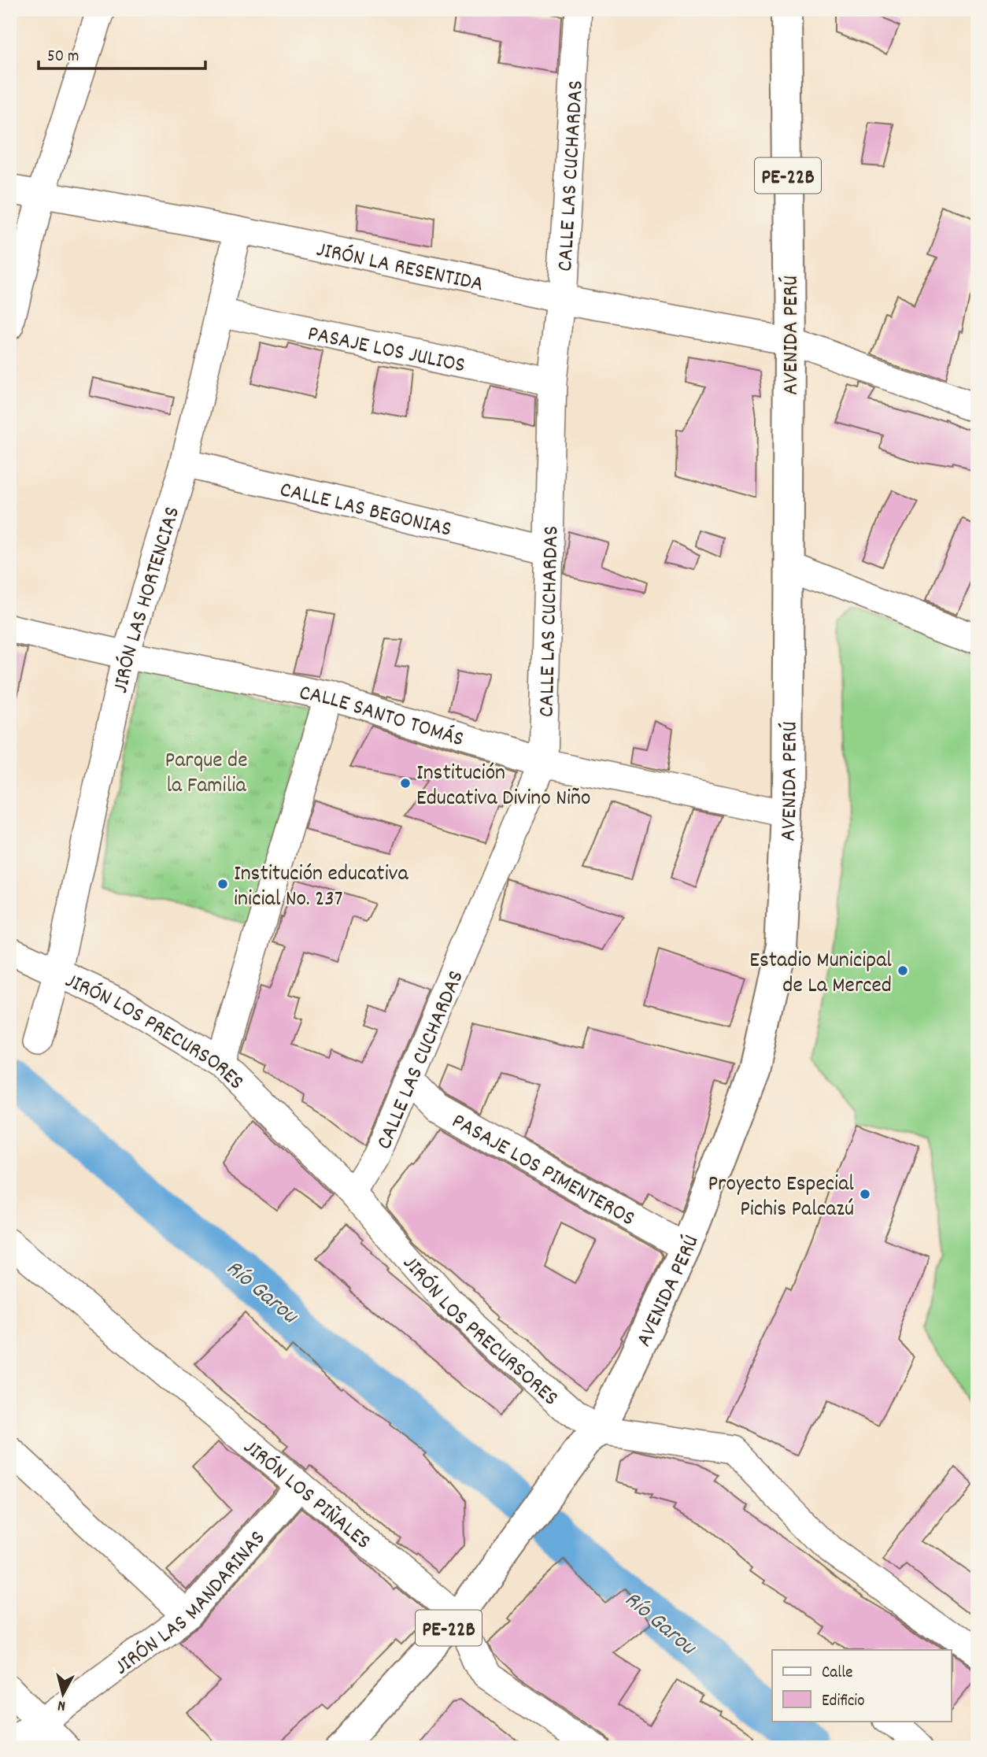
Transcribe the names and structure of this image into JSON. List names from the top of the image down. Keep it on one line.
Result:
{"streets":{"highway":["PE-22B","AVENIDA PERÚ"],"street":["CALLE LAS CUCHARDAS","JIRÓN LA RESENTIDA","PASAJE LOS JULIOS","CALLE LAS BEGONIAS","JIRÓN LAS HORTENCIAS","CALLE SANTO TOMÁS","JIRÓN LOS PRECURSORES","PASAJE LOS PIMENTEROS","JIRÓN LOS PIÑALES","JIRÓN LAS MANDARINAS"]},"crossings":[["PE-22B","AVENIDA PERÚ"],["PE-22B","JIRÓN LOS PIÑALES"],["CALLE LAS CUCHARDAS","JIRÓN LA RESENTIDA"],["CALLE LAS CUCHARDAS","PASAJE LOS JULIOS"],["CALLE LAS CUCHARDAS","CALLE LAS BEGONIAS"],["CALLE LAS CUCHARDAS","CALLE SANTO TOMÁS"],["CALLE LAS CUCHARDAS","JIRÓN LOS PRECURSORES"],["CALLE LAS CUCHARDAS","PASAJE LOS PIMENTEROS"],["JIRÓN LA RESENTIDA","AVENIDA PERÚ"],["JIRÓN LA RESENTIDA","JIRÓN LAS HORTENCIAS"],["AVENIDA PERÚ","CALLE SANTO TOMÁS"],["AVENIDA PERÚ","JIRÓN LOS PRECURSORES"],["AVENIDA PERÚ","PASAJE LOS PIMENTEROS"],["AVENIDA PERÚ","JIRÓN LOS PIÑALES"],["PASAJE LOS JULIOS","JIRÓN LAS HORTENCIAS"],["CALLE LAS BEGONIAS","JIRÓN LAS HORTENCIAS"],["JIRÓN LAS HORTENCIAS","CALLE SANTO TOMÁS"],["JIRÓN LAS HORTENCIAS","JIRÓN LOS PRECURSORES"],["JIRÓN LOS PIÑALES","JIRÓN LAS MANDARINAS"]],"water":["Río Garou"],"parks":["Parque de la Familia"],"places":["Institución Educativa Divino Niño","Institución educativa inicial No. 237","Estadio Municipal de La Merced","Proyecto Especial Pichis Palcazú"],"legend":["Calle","Edificio"],"scale_bar":"50 m","north":"bottom"}
